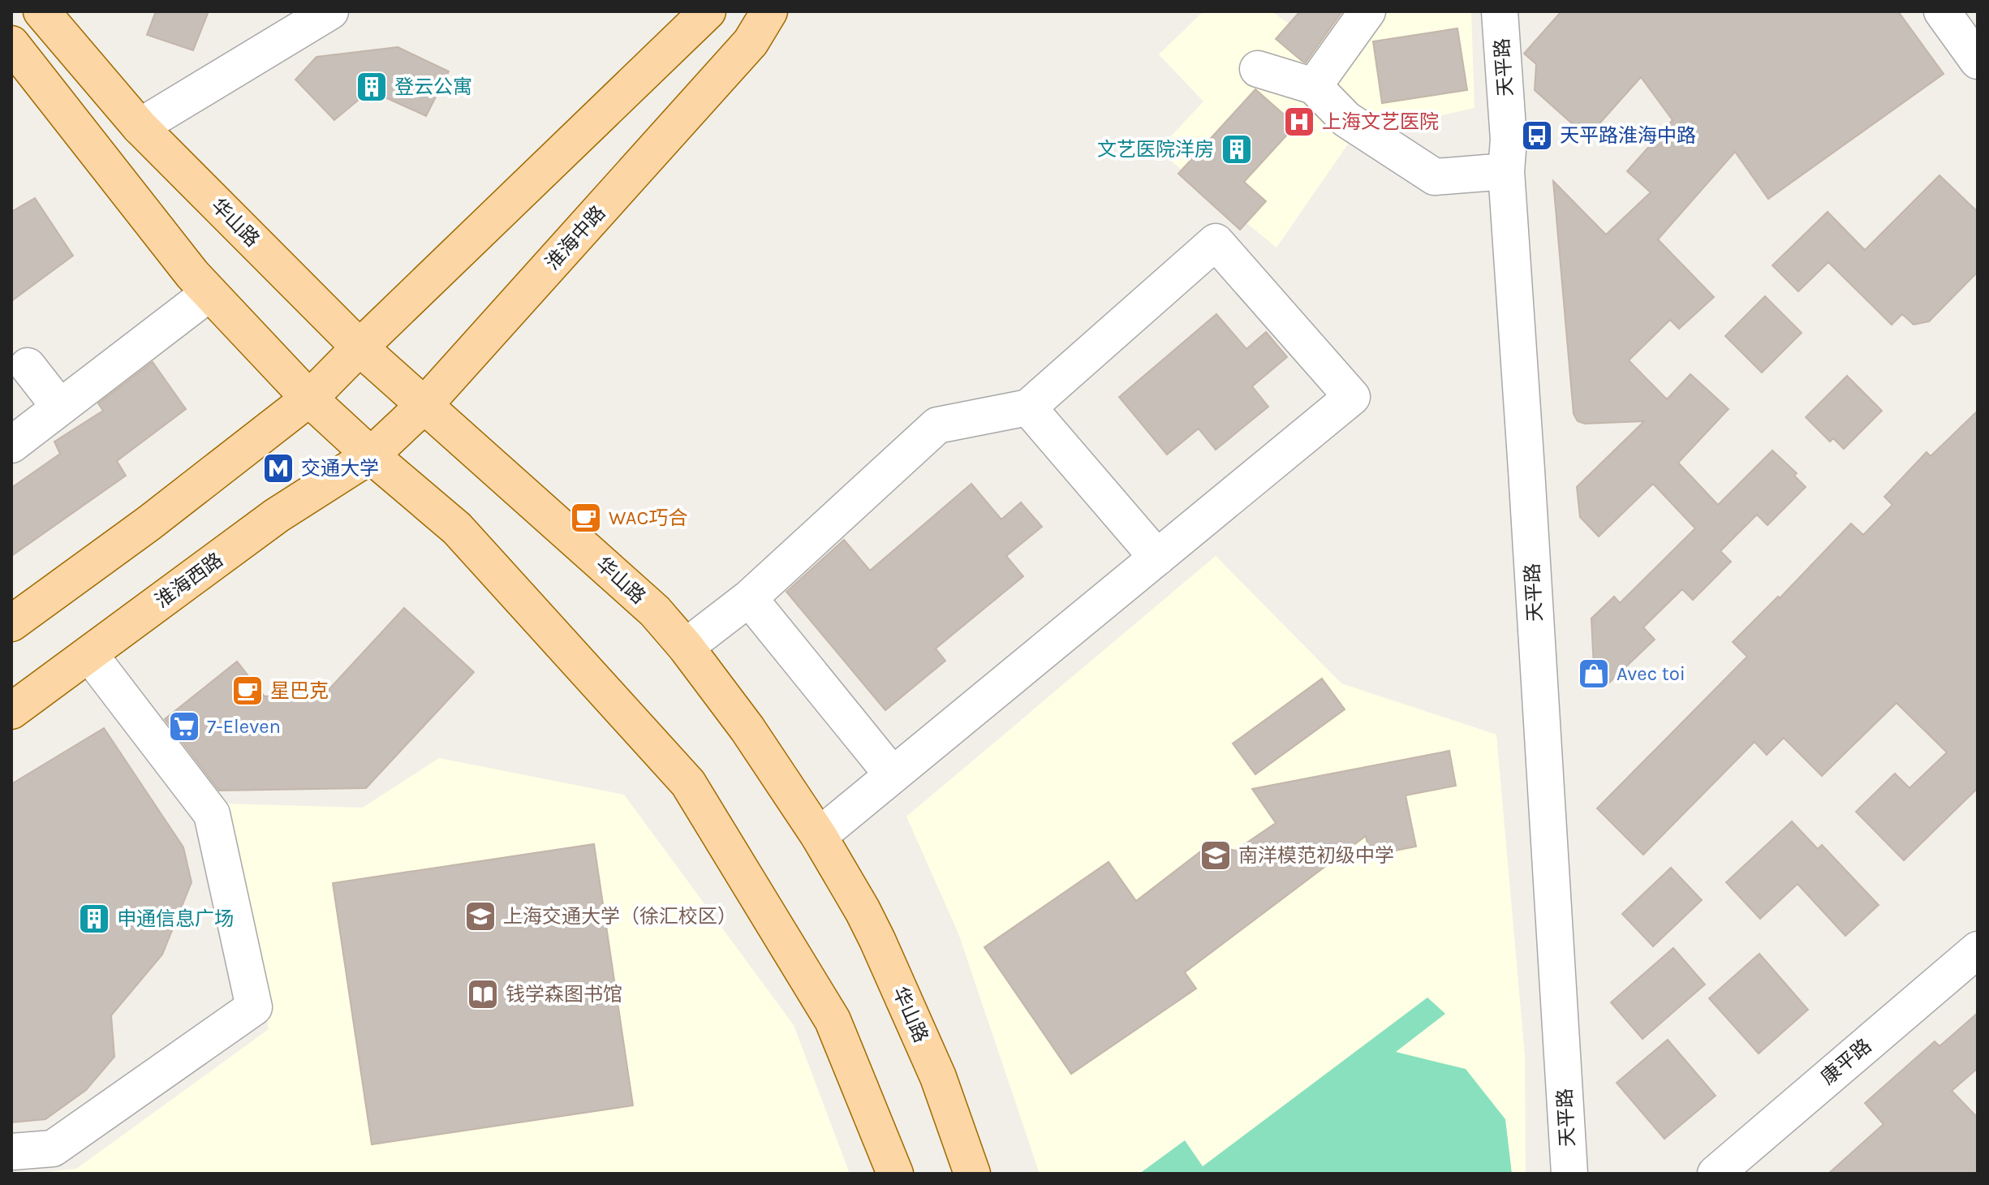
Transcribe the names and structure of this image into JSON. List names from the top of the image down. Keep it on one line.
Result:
{"streets":{"main road":["华山路","淮海中路","淮海西路"],"street":["天平路","康平路"]},"crossings":[["华山路","淮海中路"],["淮海中路","淮海西路"]],"places":{"building":["登云公寓","文艺医院洋房","申通信息广场"],"hospital":["上海文艺医院"],"bus stop":["天平路淮海中路"],"metro station":["交通大学"],"cafe":["WAC巧合","星巴克"],"shop":["Avec toi"],"supermarket":["7-Eleven"],"school or university":["南洋模范初级中学","上海交通大学（徐汇校区）"],"library":["钱学森图书馆"]}}
